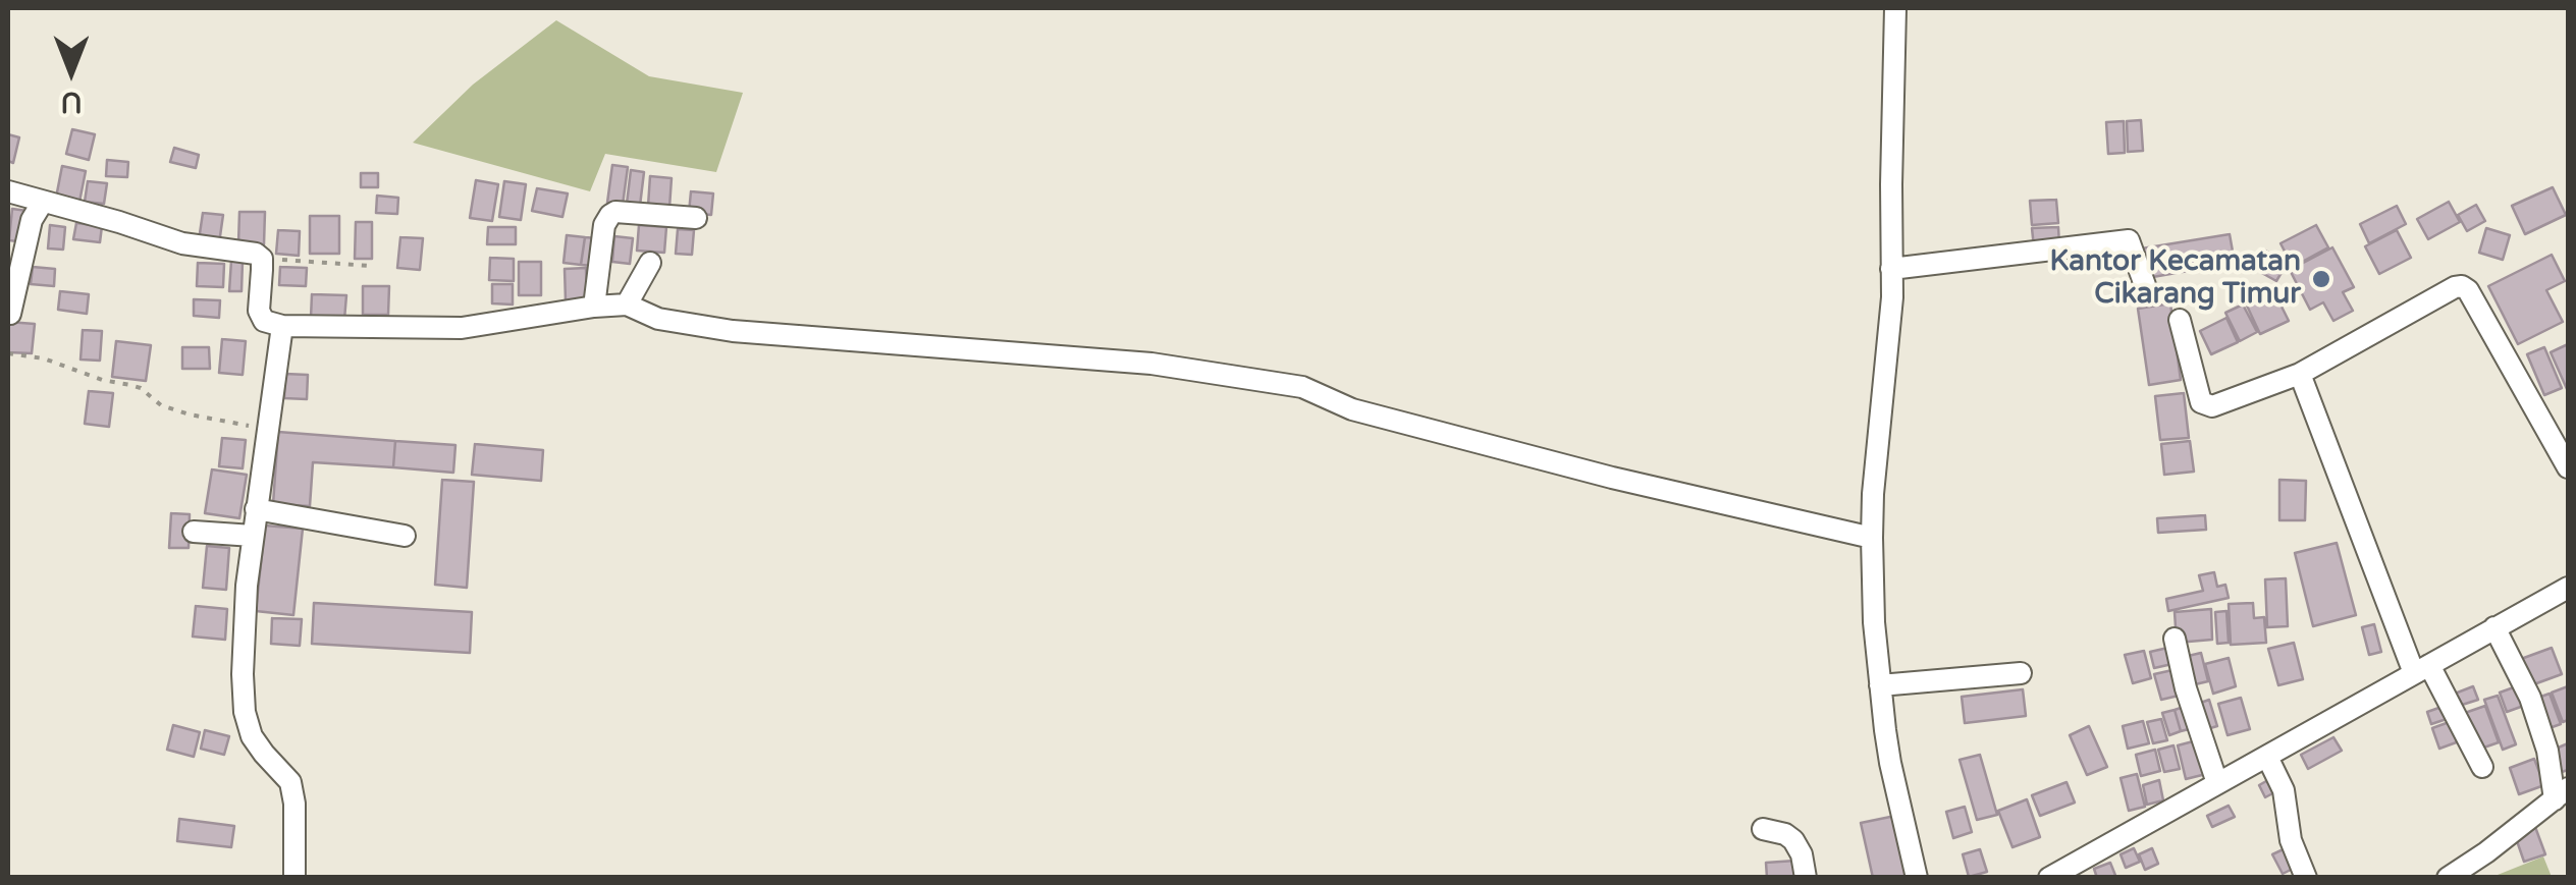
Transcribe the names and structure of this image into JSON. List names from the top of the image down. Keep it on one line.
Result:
{"places":["Kantor Kecamatan Cikarang Timur"],"north":"bottom"}
